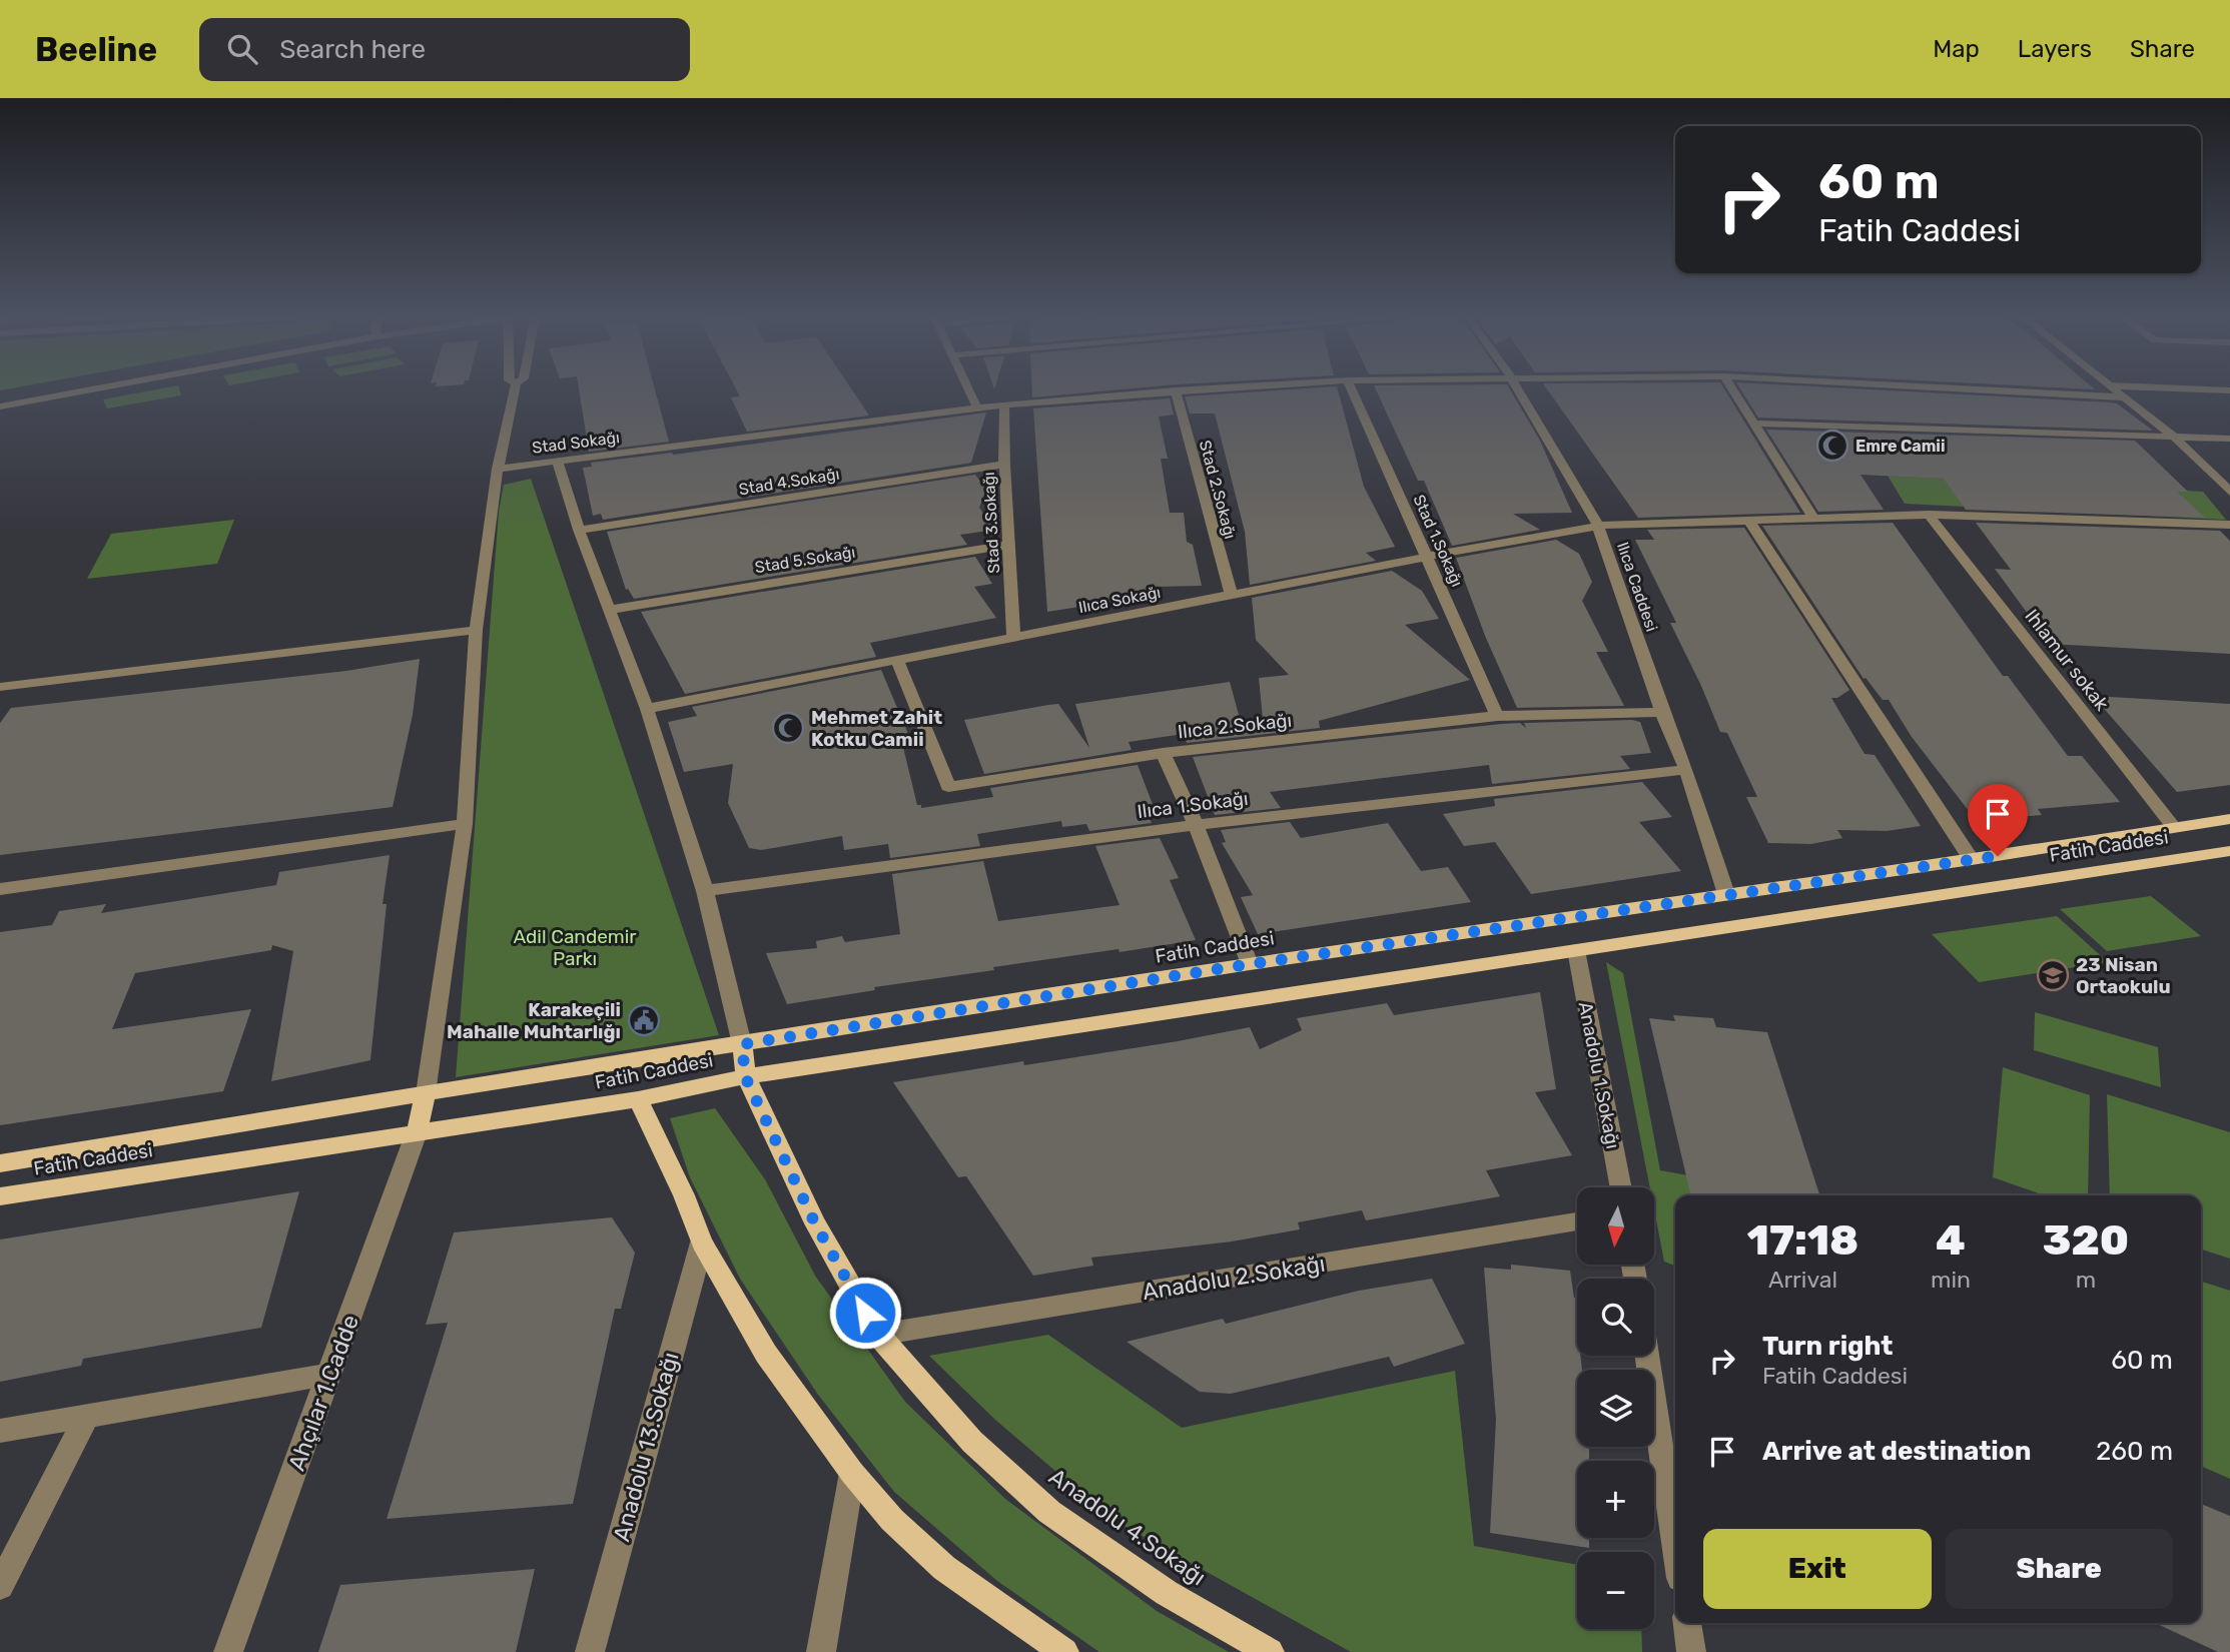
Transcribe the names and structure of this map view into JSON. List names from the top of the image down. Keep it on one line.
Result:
{"streets":{"main road":["Fatih Caddesi","Anadolu 4.Sokağı"],"street":["Stad Sokağı","Stad 4.Sokağı","Stad 2.Sokağı","Stad 3.Sokağı","Stad 1.Sokağı","Stad 5.Sokağı","Ilıca Caddesi","Ilıca Sokağı","Ihlamur sokak","Ilıca 2.Sokağı","Ilıca 1.Sokağı","Anadolu 1.Sokağı","Anadolu 2.Sokağı","Ahçılar 1.Cadde","Anadolu 13.Sokağı"]},"crossings":[["Stad Sokağı","Stad 2.Sokağı"],["Stad Sokağı","Stad 3.Sokağı"],["Stad 4.Sokağı","Stad 3.Sokağı"],["Stad 2.Sokağı","Ilıca Sokağı"],["Stad 3.Sokağı","Stad 5.Sokağı"],["Stad 3.Sokağı","Ilıca Sokağı"],["Stad 1.Sokağı","Ilıca Sokağı"],["Stad 1.Sokağı","Ilıca 2.Sokağı"],["Ilıca Caddesi","Ilıca Sokağı"],["Ilıca Caddesi","Ilıca 2.Sokağı"],["Ilıca Caddesi","Ilıca 1.Sokağı"],["Ilıca Caddesi","Fatih Caddesi"],["Ilıca Sokağı","Ihlamur sokak"],["Ilıca Sokağı","Ilıca 2.Sokağı"],["Ihlamur sokak","Fatih Caddesi"],["Fatih Caddesi","Anadolu 1.Sokağı"],["Fatih Caddesi","Ahçılar 1.Cadde"],["Fatih Caddesi","Anadolu 4.Sokağı"],["Anadolu 2.Sokağı","Anadolu 4.Sokağı"]],"parks":["Adil Candemir Parkı"],"places":{"mosque":["Emre Camii","Mehmet Zahit Kotku Camii"],"school or university":["23 Nisan Ortaokulu"],"public building":["Karakeçili Mahalle Muhtarlığı"]},"north":"bottom","page":{"header":"Beeline","search":"Search here","nav":["Map","Layers","Share"],"turn":["60 m","Fatih Caddesi"],"map_buttons":["+","−"],"eta":["17:18","Arrival","4","min","320","m"],"list":[{"name":"Turn right","note":"Fatih Caddesi","value":"60 m"},{"name":"Arrive at destination","value":"260 m"}],"buttons":["Exit","Share"]}}
